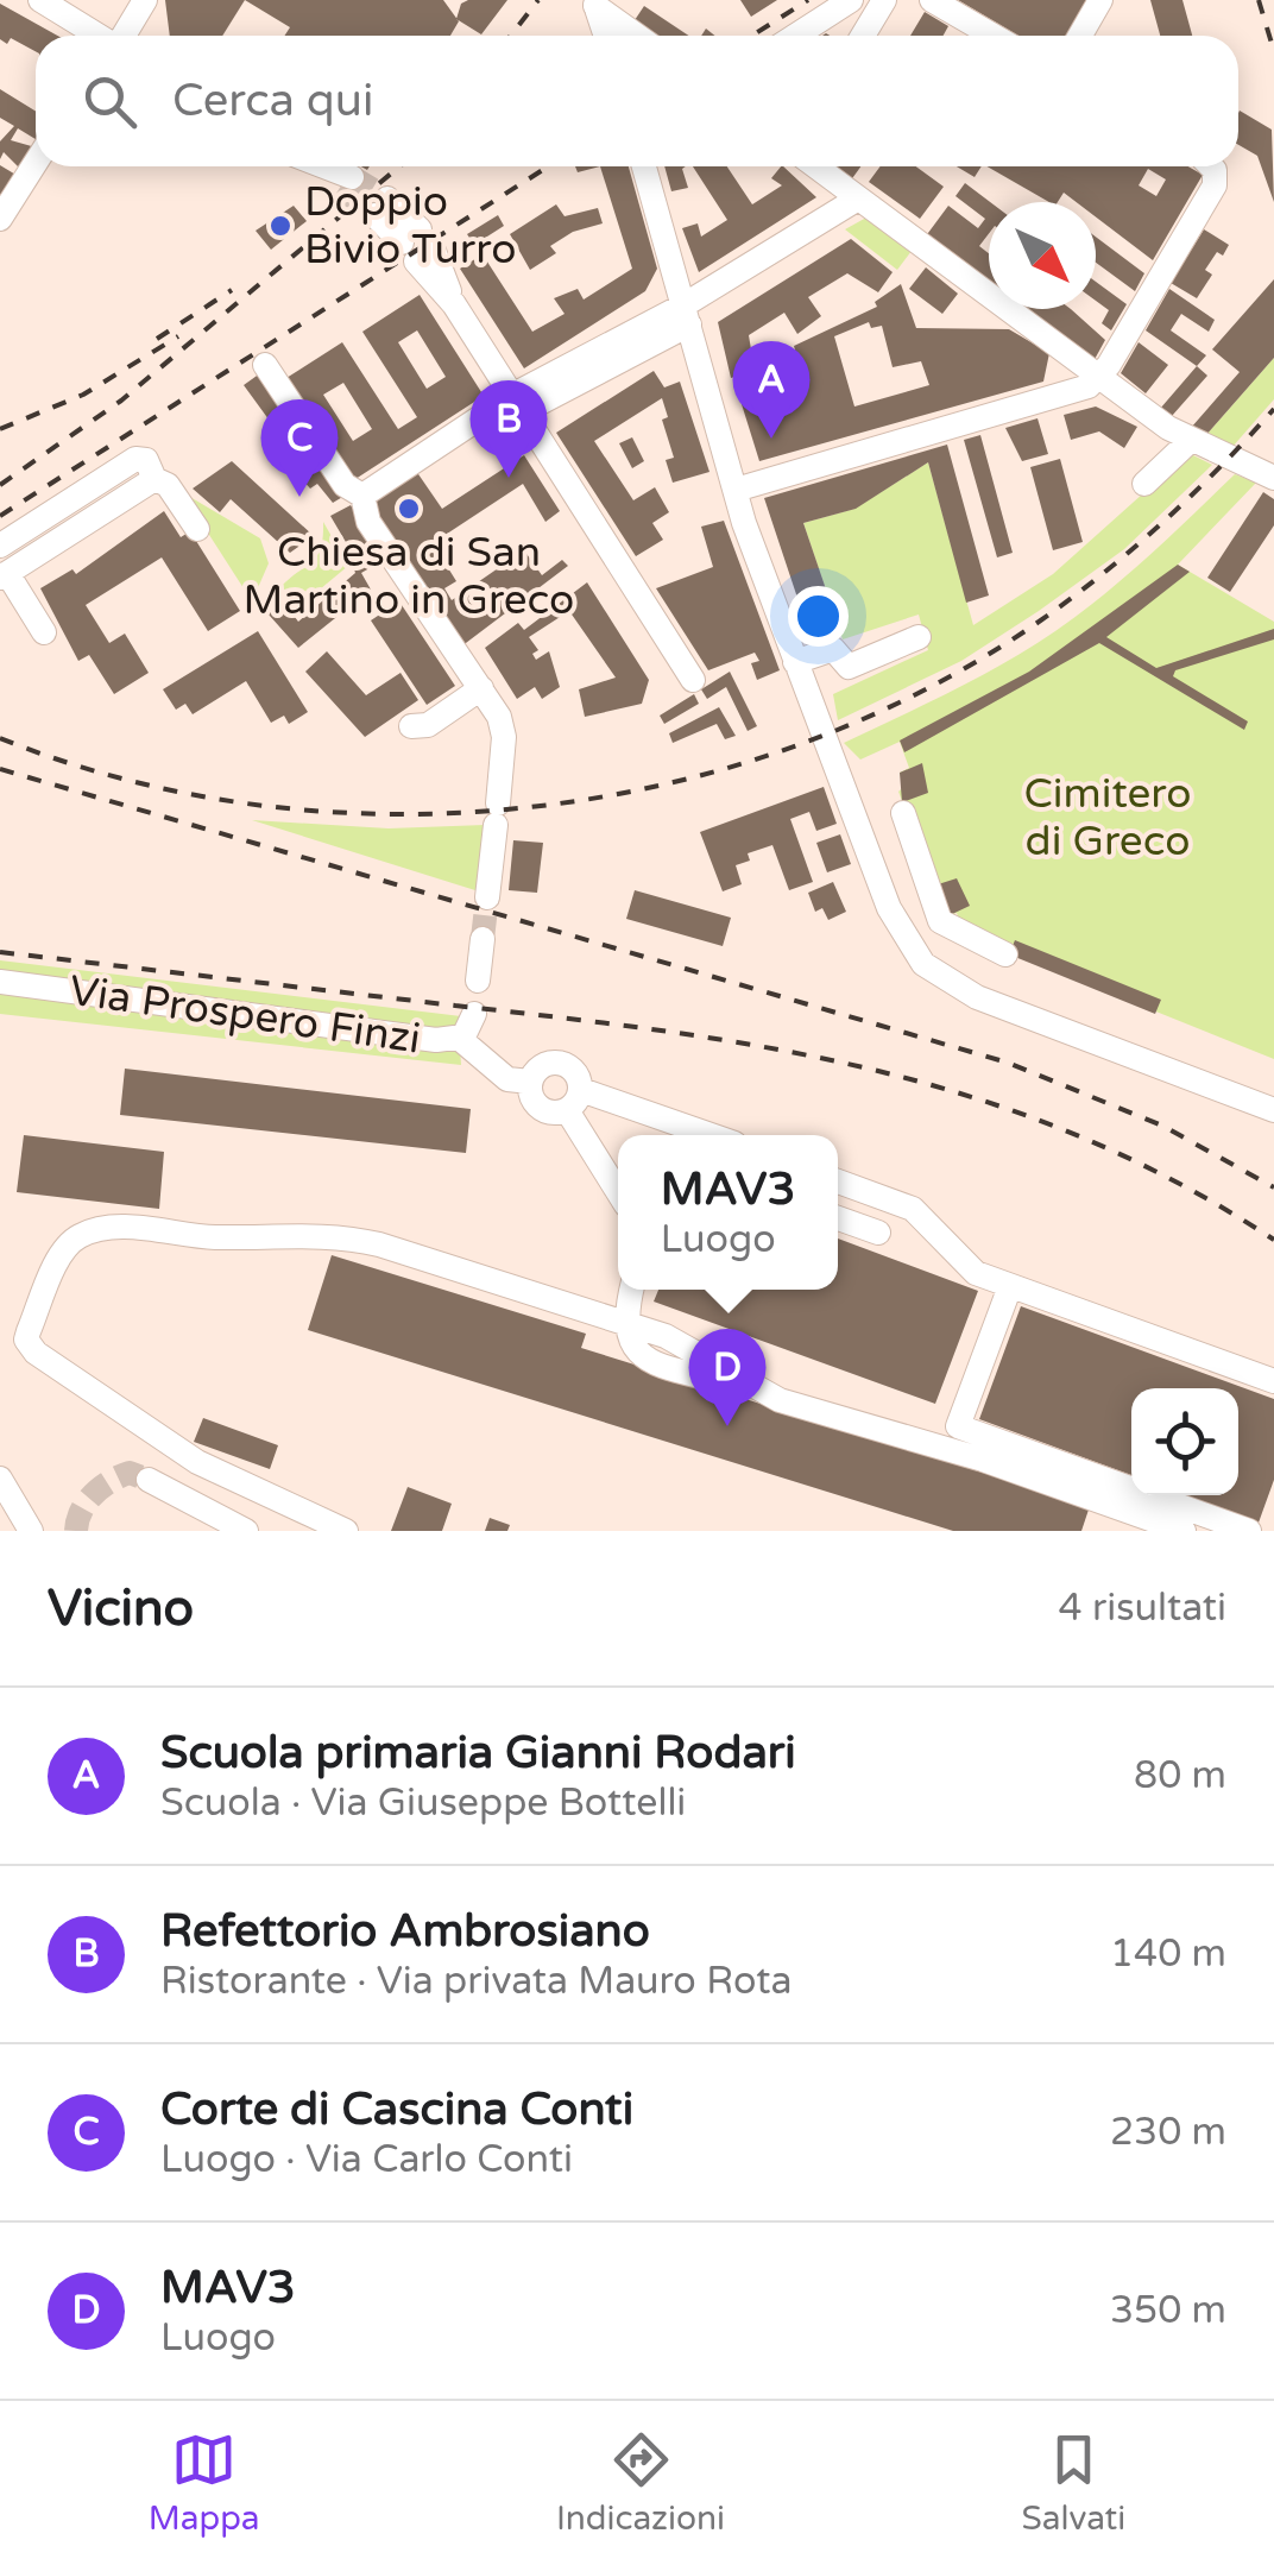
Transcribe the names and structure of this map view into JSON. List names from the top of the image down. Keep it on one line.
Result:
{"streets":{"street":["Via Prospero Finzi"]},"parks":["Cimitero di Greco"],"places":["Doppio Bivio Turro","Chiesa di San Martino in Greco"],"north":"bottom right","page":{"search":"Cerca qui","pins":["A","B","C","D"],"popup":["MAV3","Luogo"],"heading":["Vicino","4 risultati"],"list":[{"mark":"A","name":"Scuola primaria Gianni Rodari","note":"Scuola · Via Giuseppe Bottelli","value":"80 m"},{"mark":"B","name":"Refettorio Ambrosiano","note":"Ristorante · Via privata Mauro Rota","value":"140 m"},{"mark":"C","name":"Corte di Cascina Conti","note":"Luogo · Via Carlo Conti","value":"230 m"},{"mark":"D","name":"MAV3","note":"Luogo","value":"350 m"}],"nav":["Mappa","Indicazioni","Salvati"]}}
